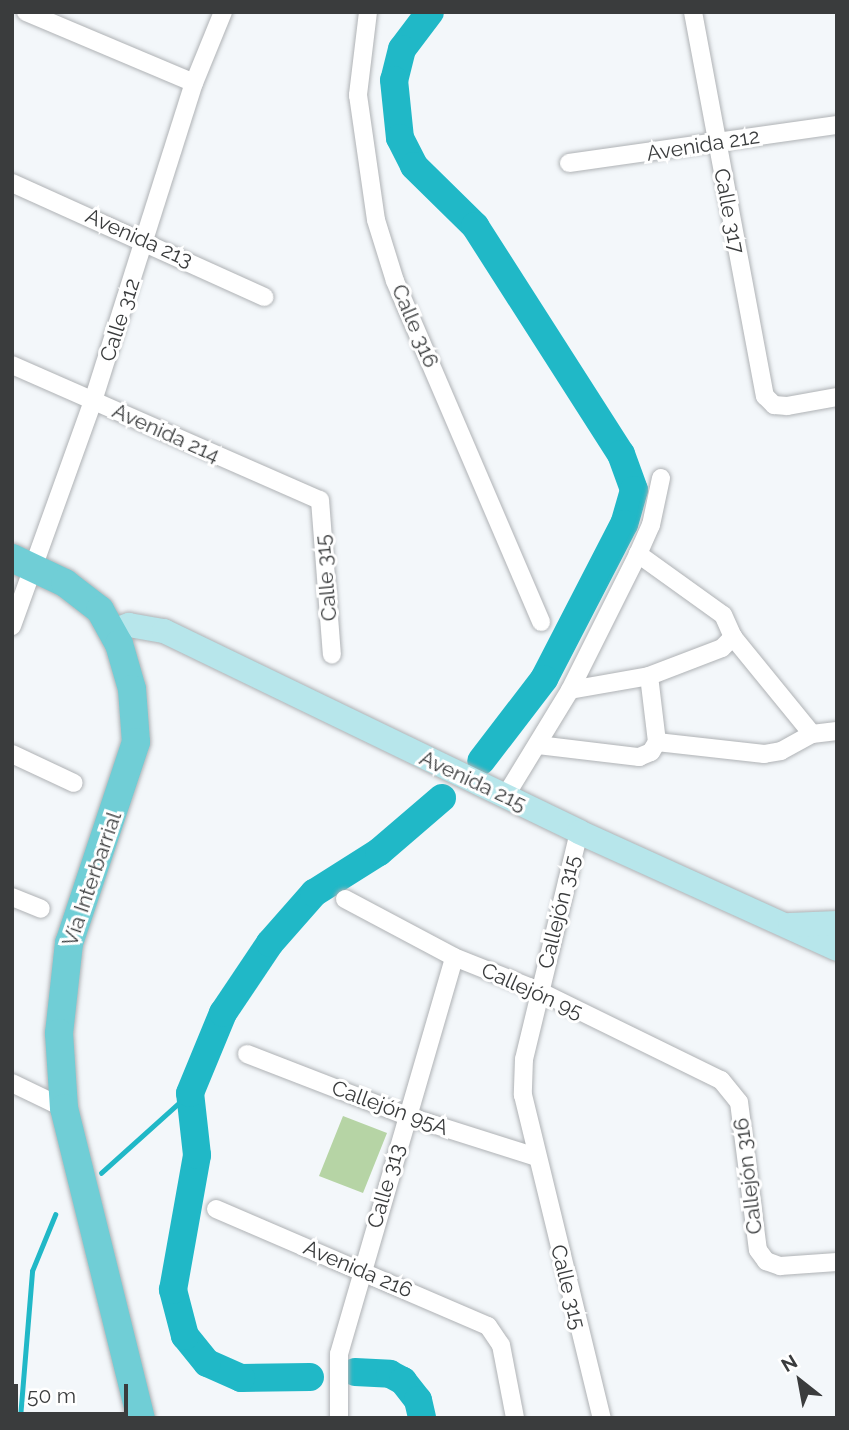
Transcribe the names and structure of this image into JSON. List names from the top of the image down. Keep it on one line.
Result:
{"streets":{"main road":["Vía Interbarrial"],"street":["Avenida 212","Calle 317","Avenida 213","Calle 312","Calle 316","Avenida 214","Calle 315","Avenida 215","Callejón 315","Callejón 95","Callejón 95A","Callejón 316","Calle 313","Avenida 216"]},"crossings":[["Avenida 212","Calle 317"],["Avenida 213","Calle 312"],["Calle 312","Avenida 214"],["Calle 312","Vía Interbarrial"],["Avenida 214","Calle 315"],["Calle 315","Callejón 315"],["Calle 315","Callejón 95A"],["Avenida 215","Vía Interbarrial"],["Avenida 215","Callejón 315"],["Callejón 315","Callejón 95"],["Callejón 315","Callejón 95A"],["Callejón 95","Callejón 316"],["Callejón 95","Calle 313"],["Callejón 95A","Calle 313"],["Calle 313","Avenida 216"]],"scale_bar":"50 m","north":"top left"}
